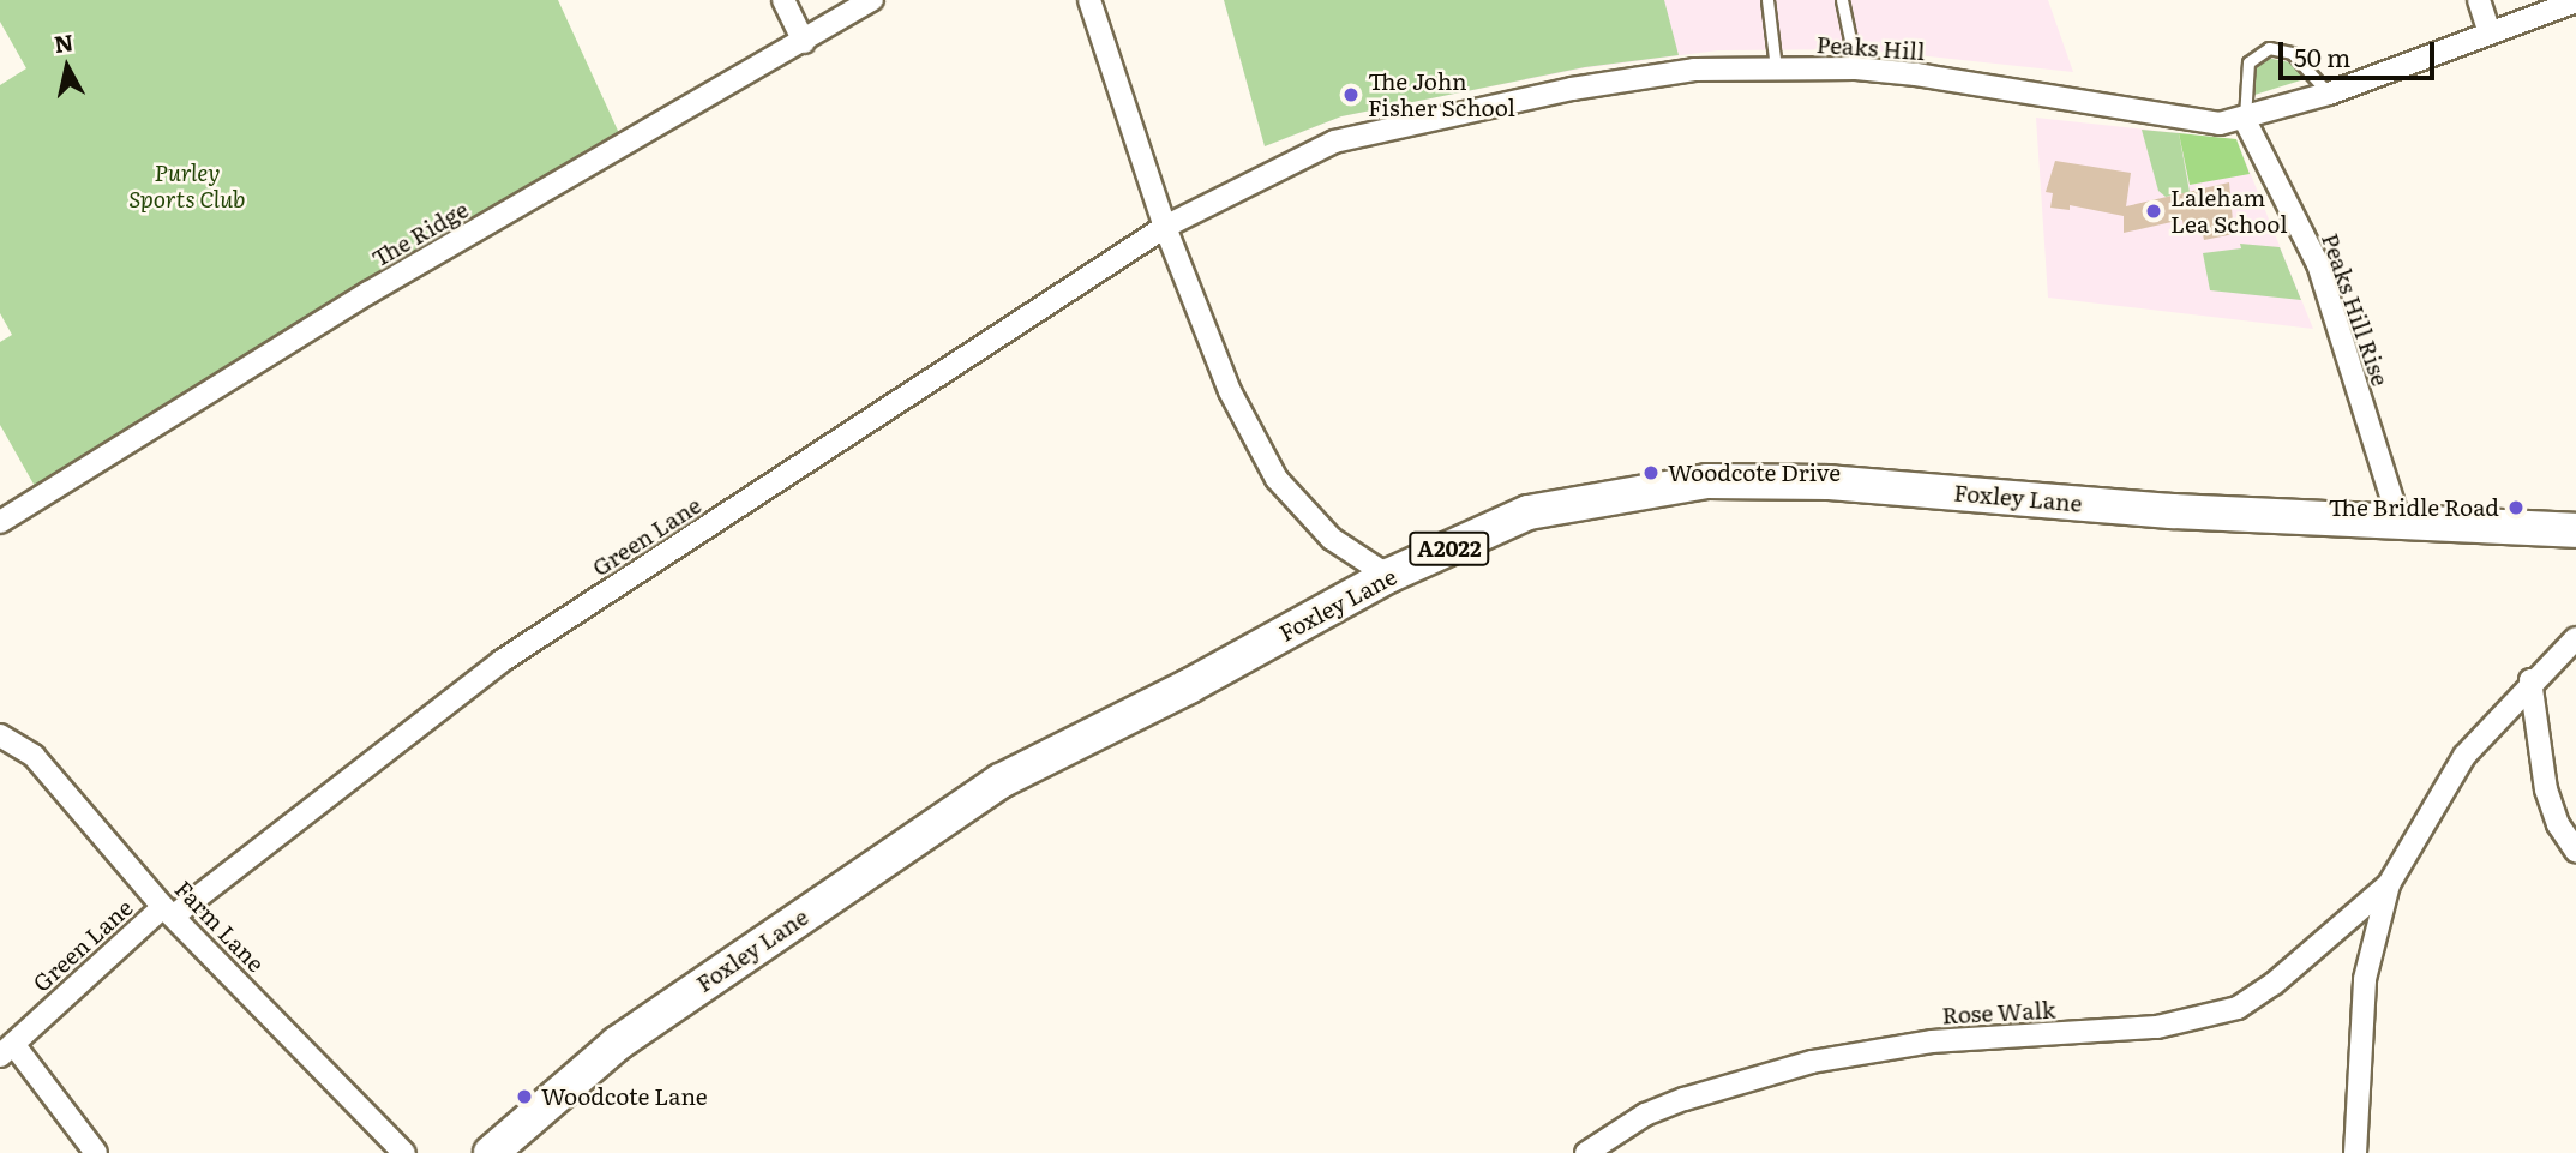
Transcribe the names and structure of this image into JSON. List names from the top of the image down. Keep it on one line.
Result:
{"streets":{"main road":["Foxley Lane","A2022"],"street":["Peaks Hill","The Ridge","Peaks Hill Rise","Green Lane","Farm Lane","Rose Walk"]},"crossings":[["Peaks Hill","Peaks Hill Rise"],["Peaks Hill","Green Lane"],["Peaks Hill Rise","Foxley Lane"],["Green Lane","Farm Lane"]],"parks":["Purley Sports Club"],"places":["The John Fisher School","Laleham Lea School","Woodcote Drive","The Bridle Road","Woodcote Lane"],"scale_bar":"50 m","north":"top"}
